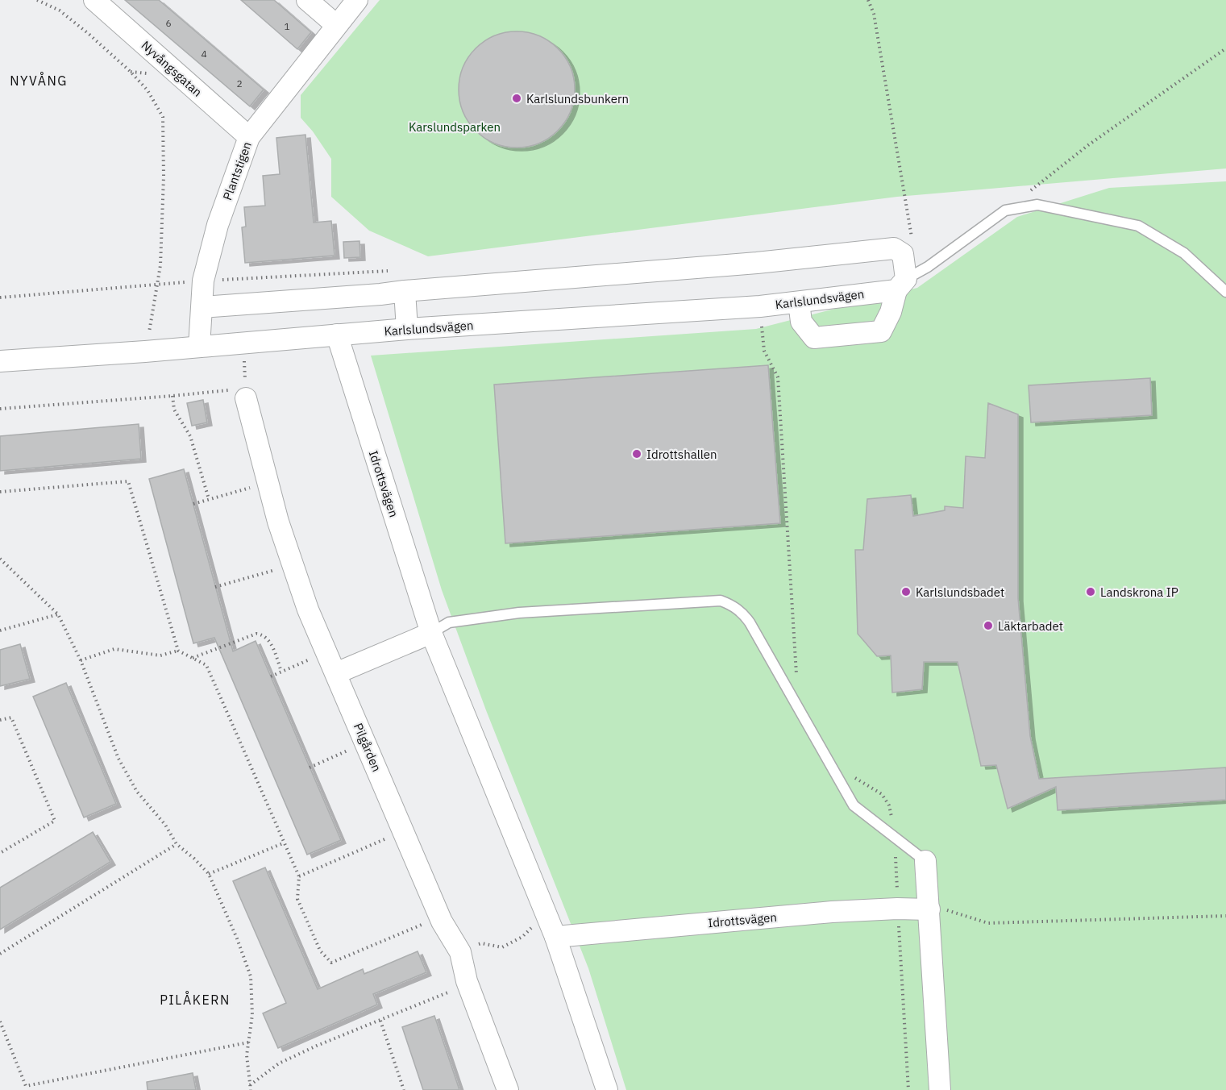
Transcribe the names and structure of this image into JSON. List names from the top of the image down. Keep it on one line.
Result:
{"streets":{"street":["Nyvångsgatan","Plantstigen","Karlslundsvägen","Idrottsvägen","Pilgården"]},"crossings":[["Nyvångsgatan","Plantstigen"],["Plantstigen","Karlslundsvägen"],["Karlslundsvägen","Idrottsvägen"]],"districts":["NYVÅNG","PILÅKERN"],"parks":["Karslundsparken"],"places":["Karlslundsbunkern","Idrottshallen","Karlslundsbadet","Landskrona IP","Läktarbadet"],"house_numbers":["6","1","4","2"]}
